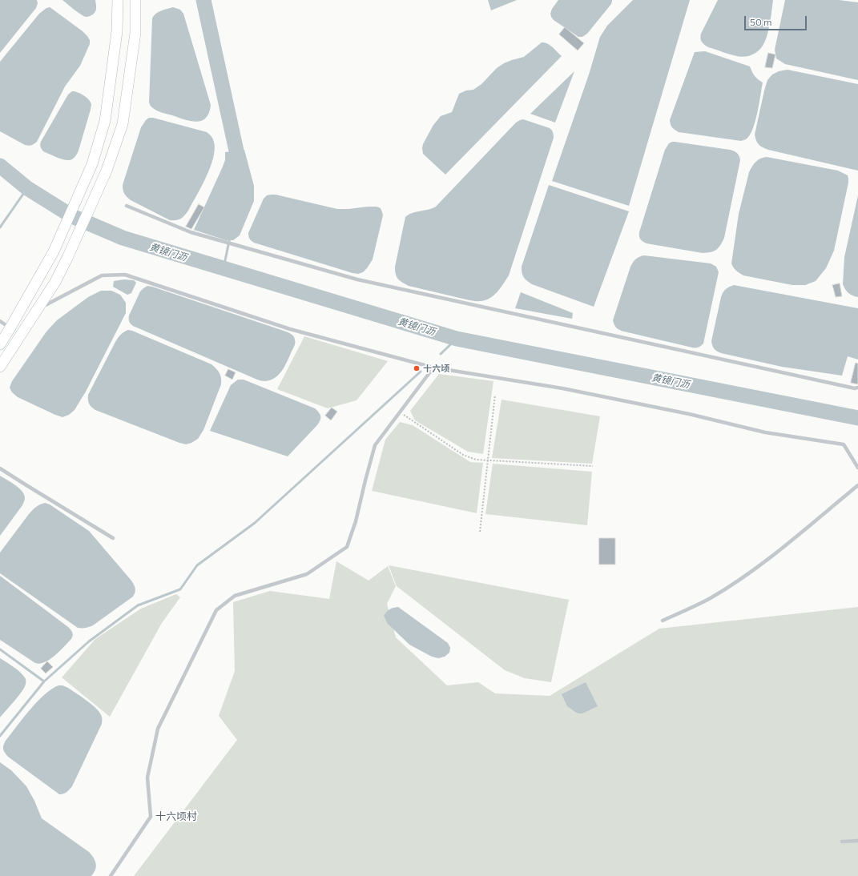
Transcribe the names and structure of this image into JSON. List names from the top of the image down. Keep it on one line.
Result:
{"districts":["十六顷村"],"water":["黄镜门沥"],"places":["十六顷"],"scale_bar":"50 m"}
